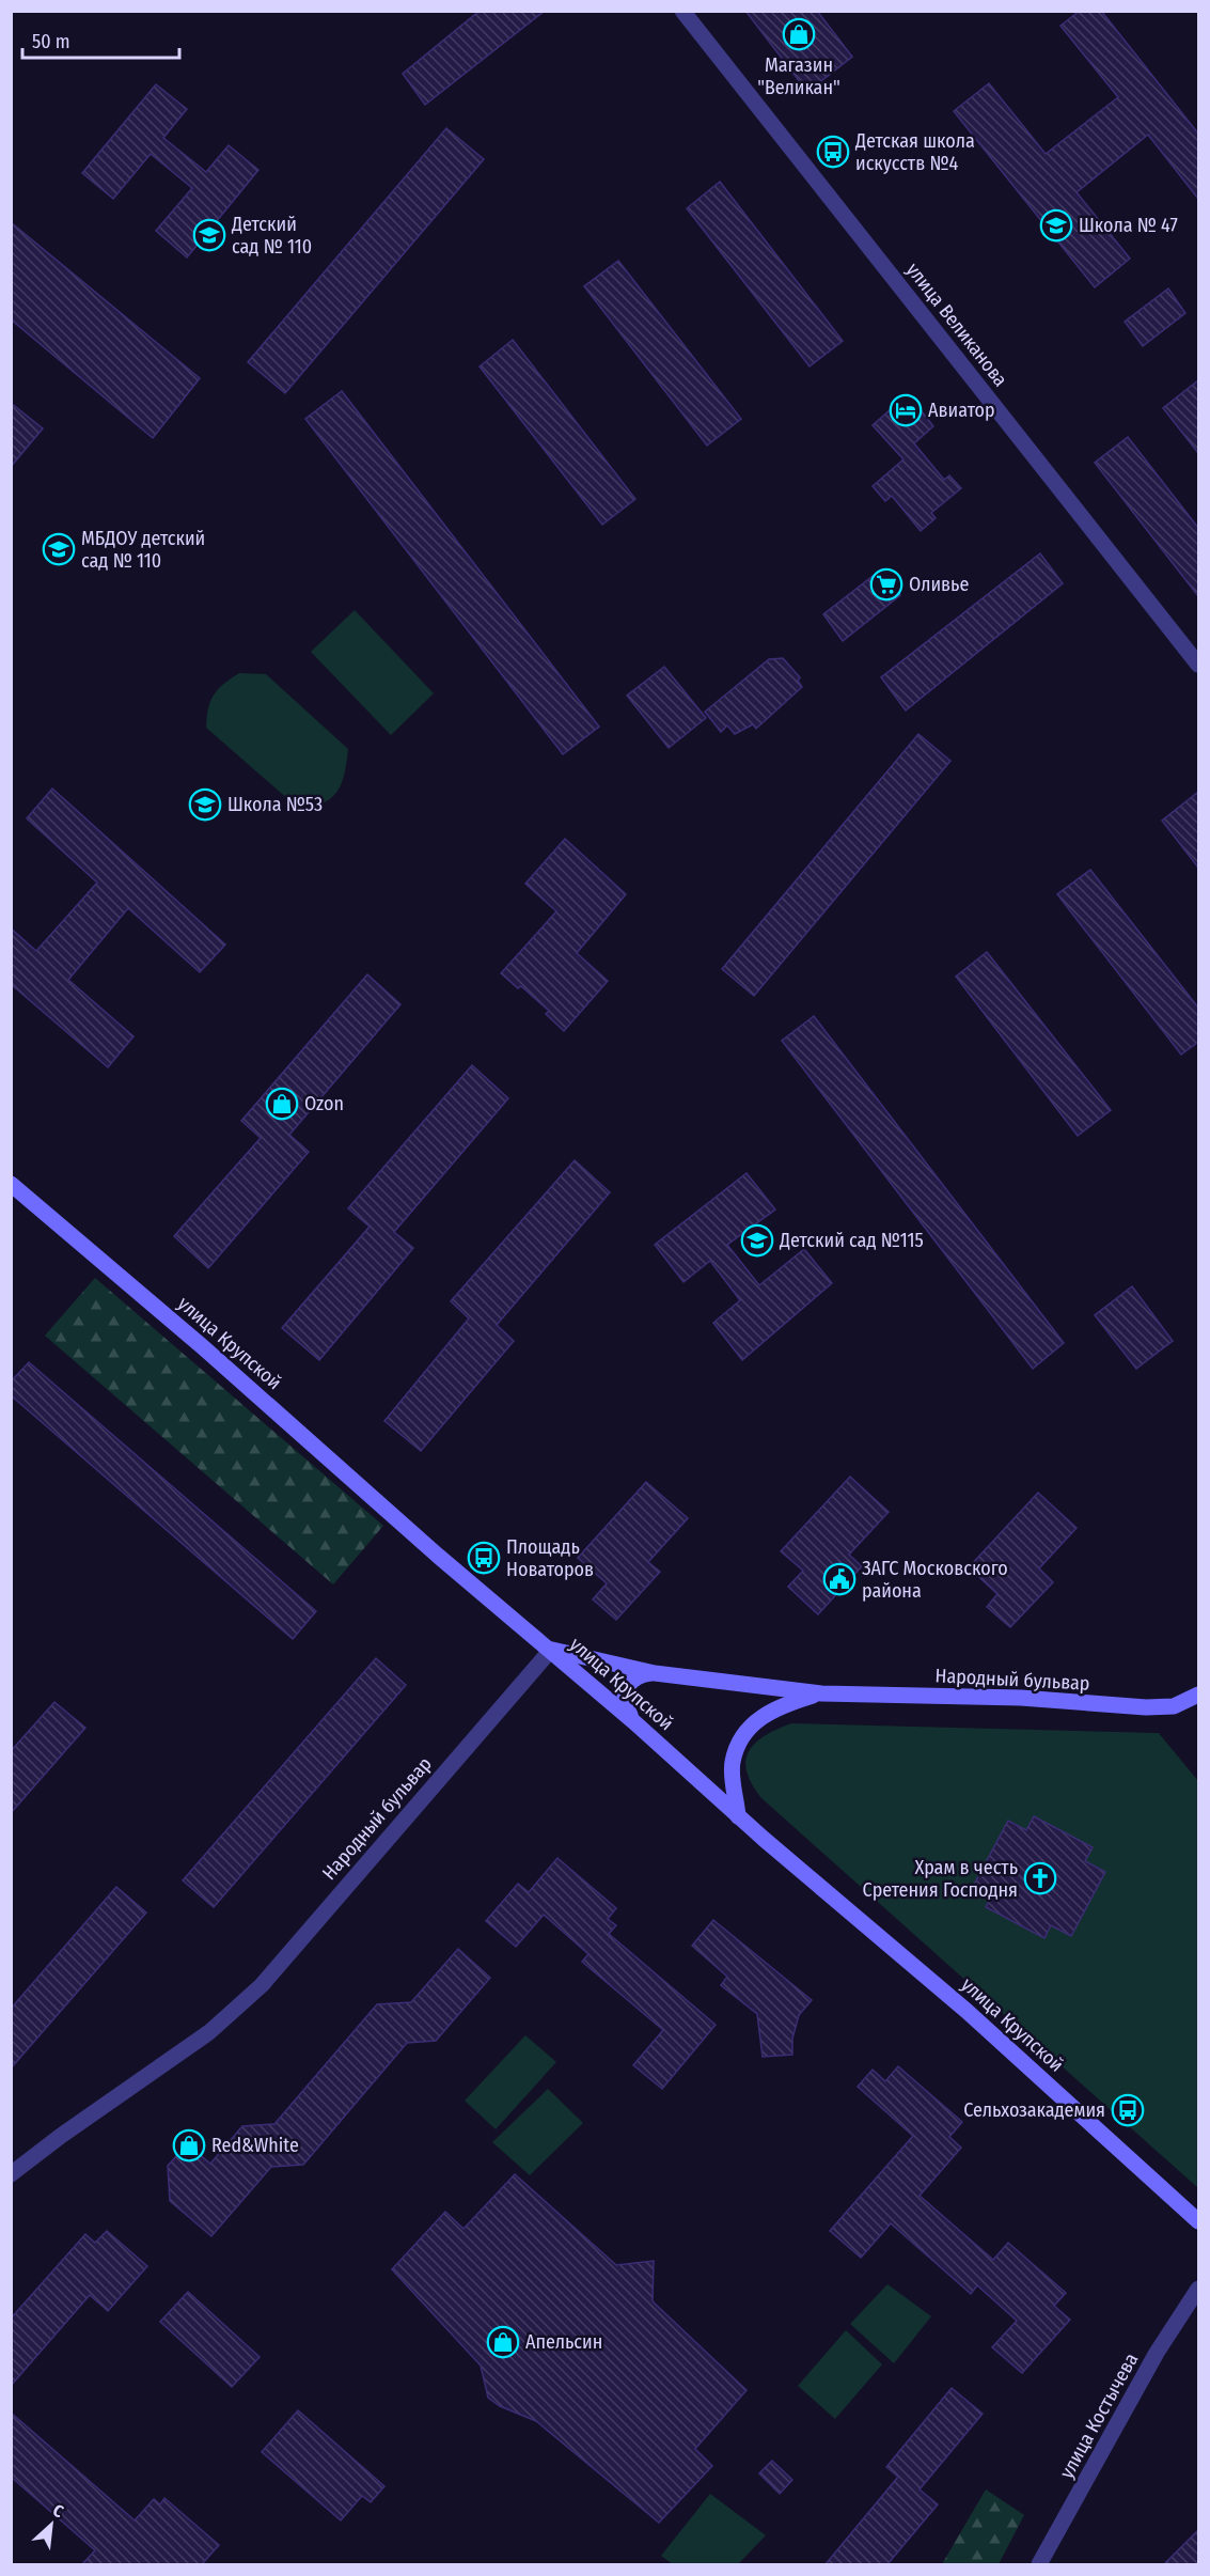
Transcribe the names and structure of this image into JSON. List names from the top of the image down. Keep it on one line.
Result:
{"streets":{"street":["улица Великанова","улица Крупской","Народный бульвар","улица Костычева"]},"crossings":[["улица Крупской","Народный бульвар"]],"places":{"shop":["Магазин \"Великан\"","Ozon","Red&White","Апельсин"],"bus stop":["Детская школа искусств №4","Площадь Новаторов","Сельхозакадемия"],"school or university":["Школа № 47","Детский сад № 110","МБДОУ детский сад № 110","Школа №53","Детский сад №115"],"hotel":["Авиатор"],"supermarket":["Оливье"],"public building":["ЗАГС Московского района"],"church":["Храм в честь Сретения Господня"]},"scale_bar":"50 m","north":"top right"}
